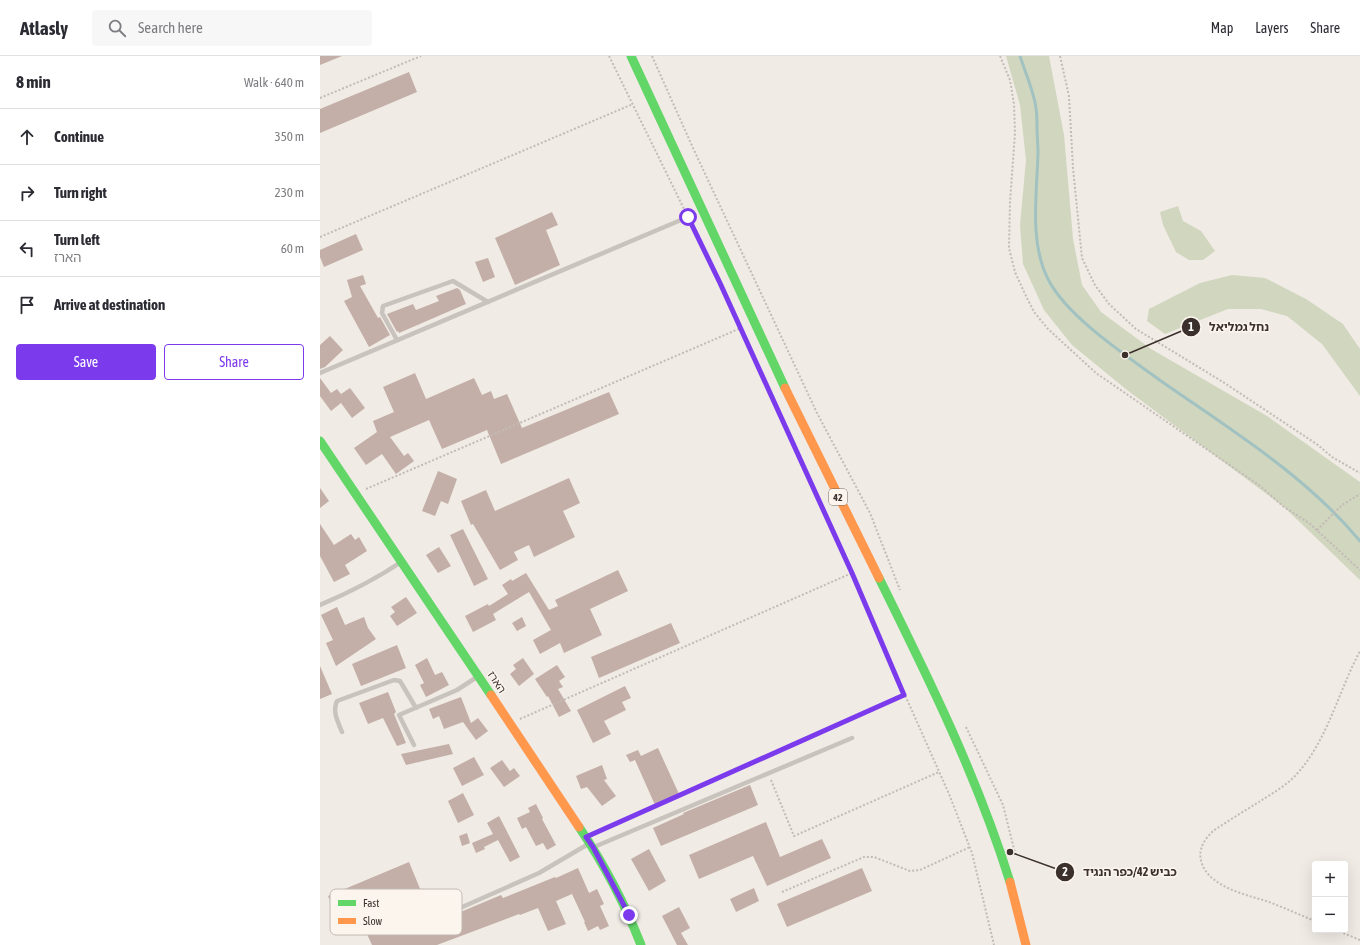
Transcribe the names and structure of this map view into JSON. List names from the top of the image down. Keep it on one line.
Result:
{"streets":{"main road":["42","הארז"]},"places":["נחל גמליאל","כביש 42/כפר הנגיד"],"legend":["Fast","Slow"],"page":{"header":"Atlasly","search":"Search here","nav":["Map","Layers","Share"],"heading":["8 min","Walk · 640 m"],"list":[["Continue","350 m"],["Turn right","230 m"],["Turn left","הארז","60 m"],"Arrive at destination"],"buttons":["Save","Share"],"map_buttons":["+","−"]}}
